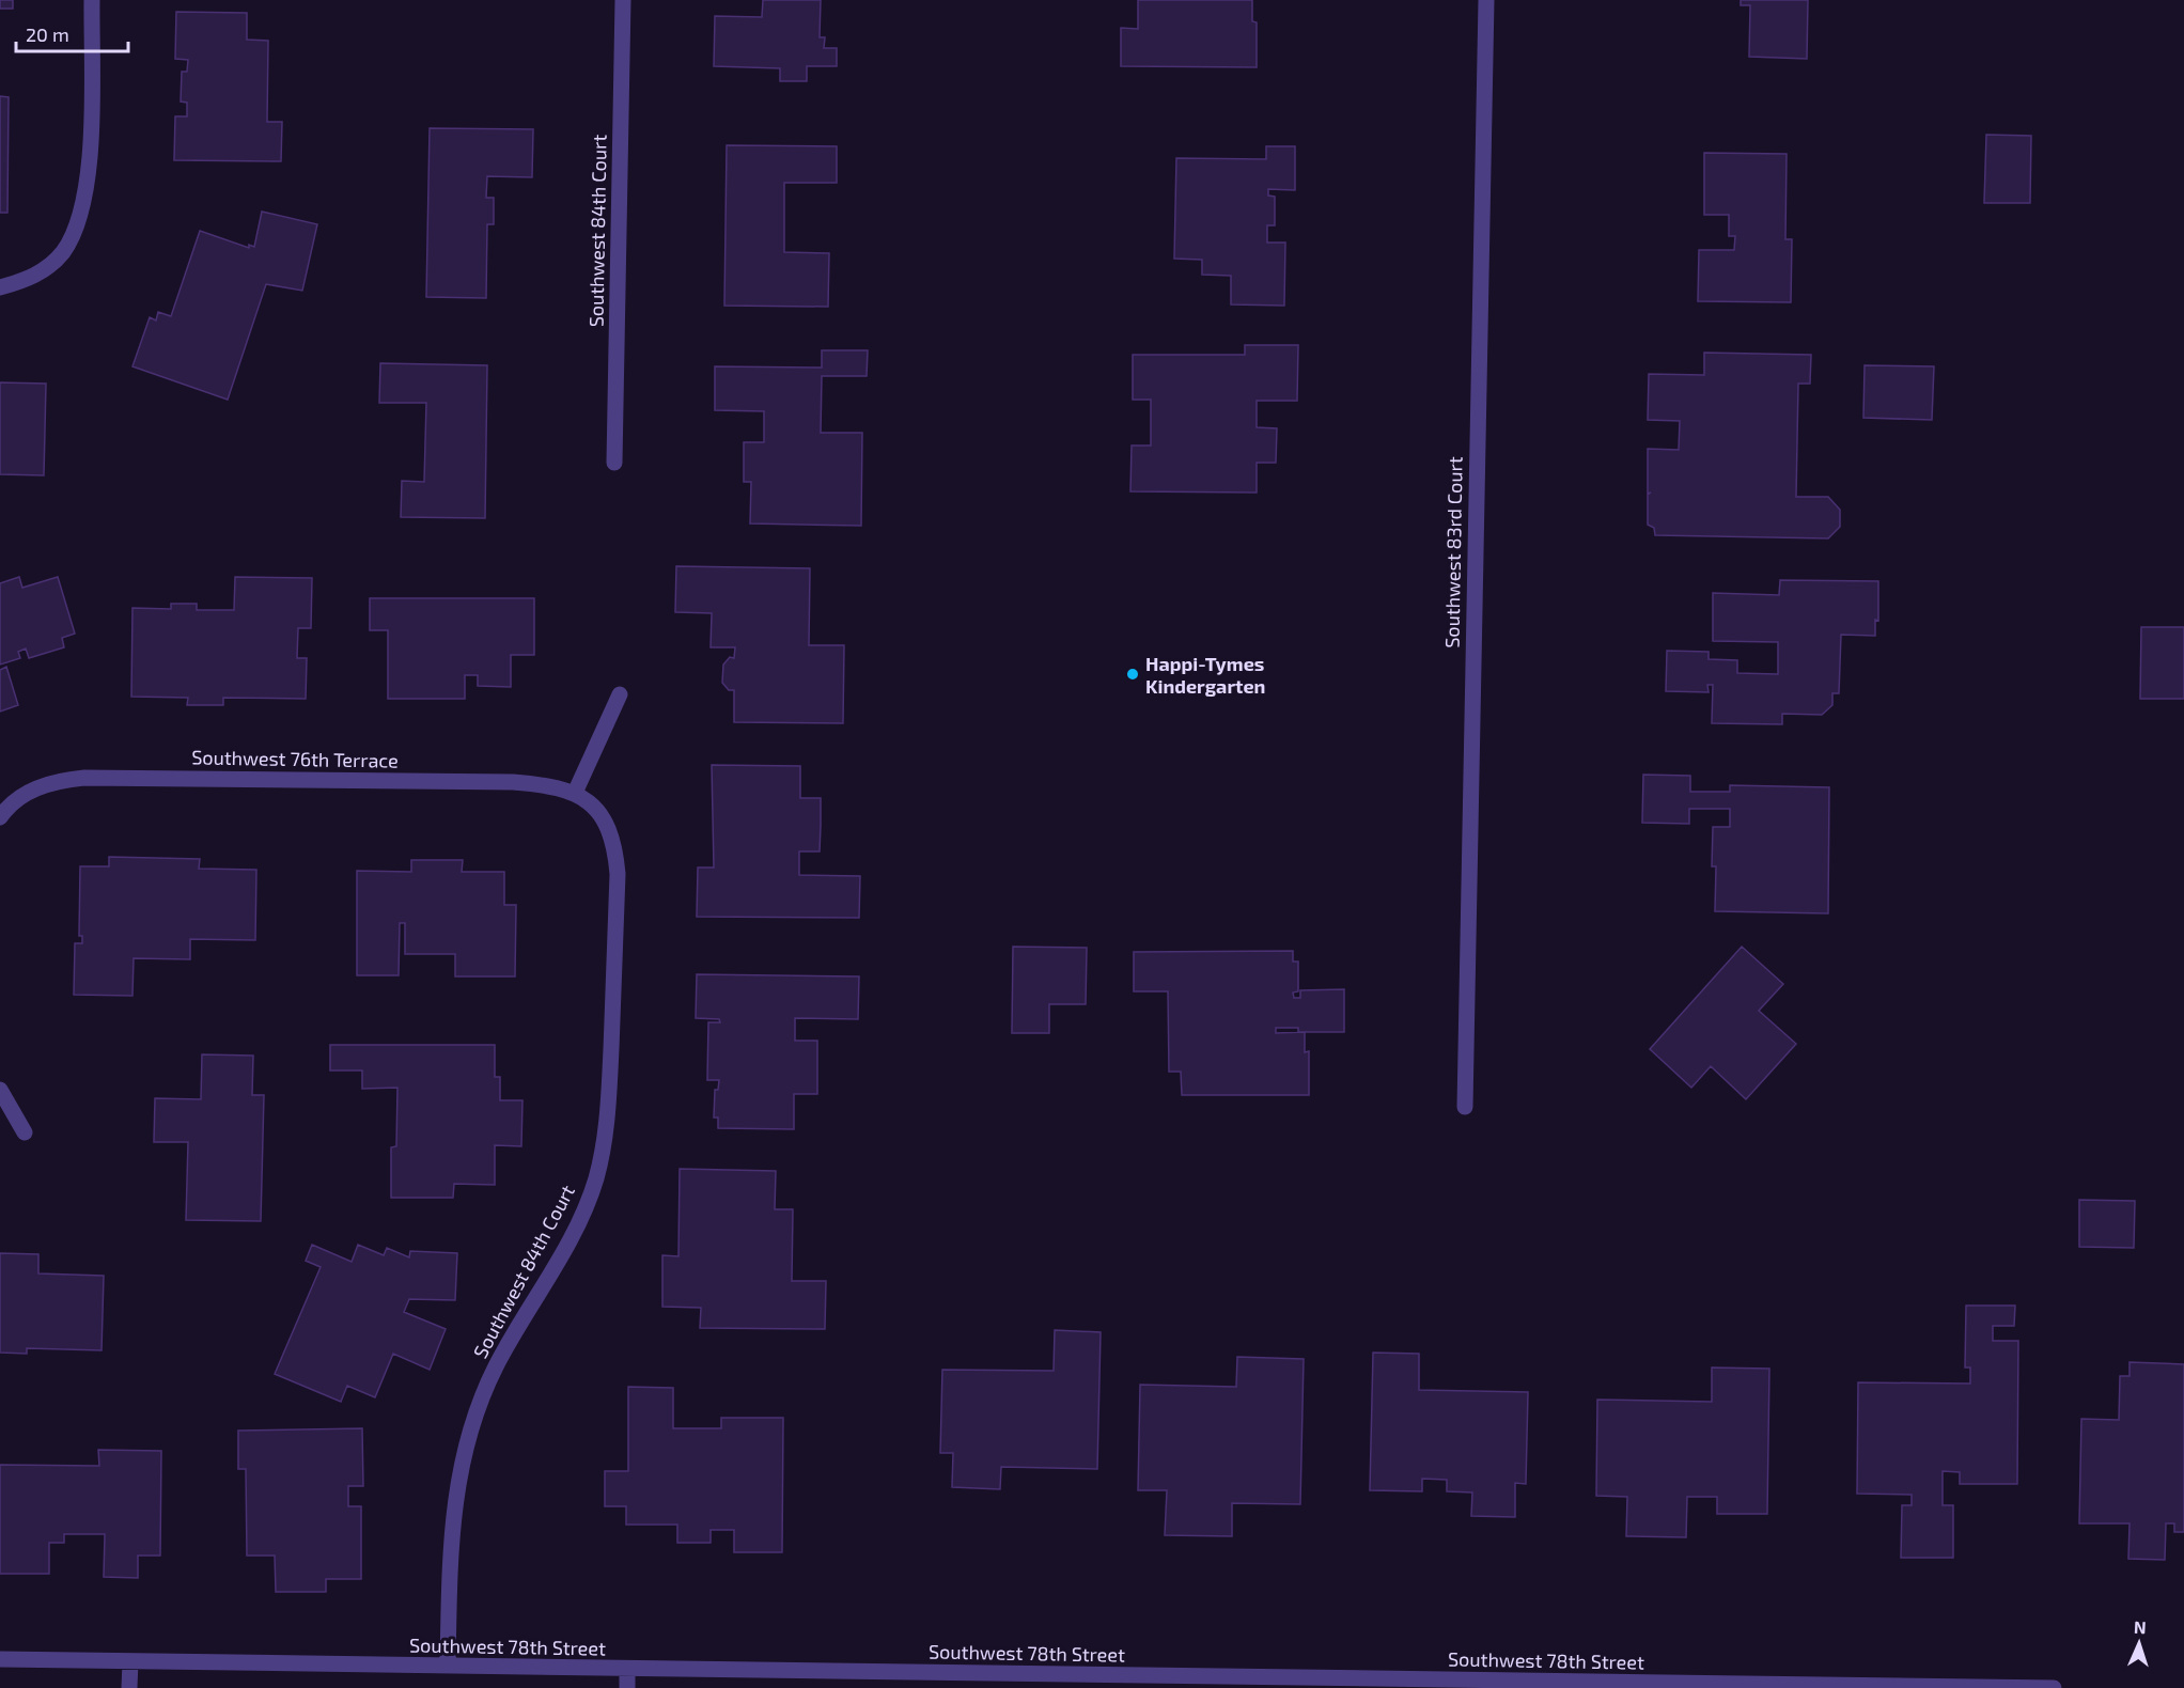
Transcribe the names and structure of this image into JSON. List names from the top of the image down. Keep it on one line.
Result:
{"streets":{"street":["Southwest 84th Court","Southwest 83rd Court","Southwest 76th Terrace","Southwest 78th Street"]},"crossings":[["Southwest 84th Court","Southwest 76th Terrace"],["Southwest 84th Court","Southwest 78th Street"]],"places":["Happi-Tymes Kindergarten"],"scale_bar":"20 m","north":"top"}
